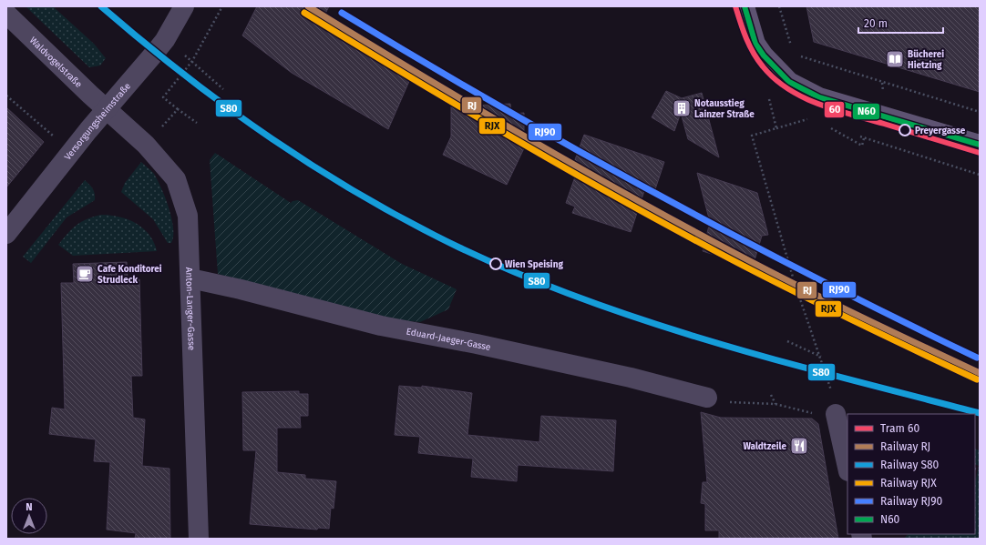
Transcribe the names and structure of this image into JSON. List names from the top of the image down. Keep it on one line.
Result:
{"streets":{"street":["Waldvogelstraße","Versorgungsheimstraße","Anton-Langer-Gasse","Eduard-Jaeger-Gasse"]},"crossings":[["Waldvogelstraße","Versorgungsheimstraße"],["Waldvogelstraße","Anton-Langer-Gasse"],["Versorgungsheimstraße","Anton-Langer-Gasse"],["Anton-Langer-Gasse","Eduard-Jaeger-Gasse"]],"places":{"library":["Bücherei Hietzing"],"building":["Notausstieg Lainzer Straße"],"other":["Preyergasse","Wien Speising"],"cafe":["Cafe Konditorei Strudleck"],"restaurant":["Waldtzeile"]},"lines":["tram line 60","rail line RJ","rail line S80","transit line N60","rail line RJX","rail line RJ90"],"legend":["Tram 60","Railway RJ","Railway S80","Railway RJX","Railway RJ90","N60"],"scale_bar":"20 m","north":"top"}
